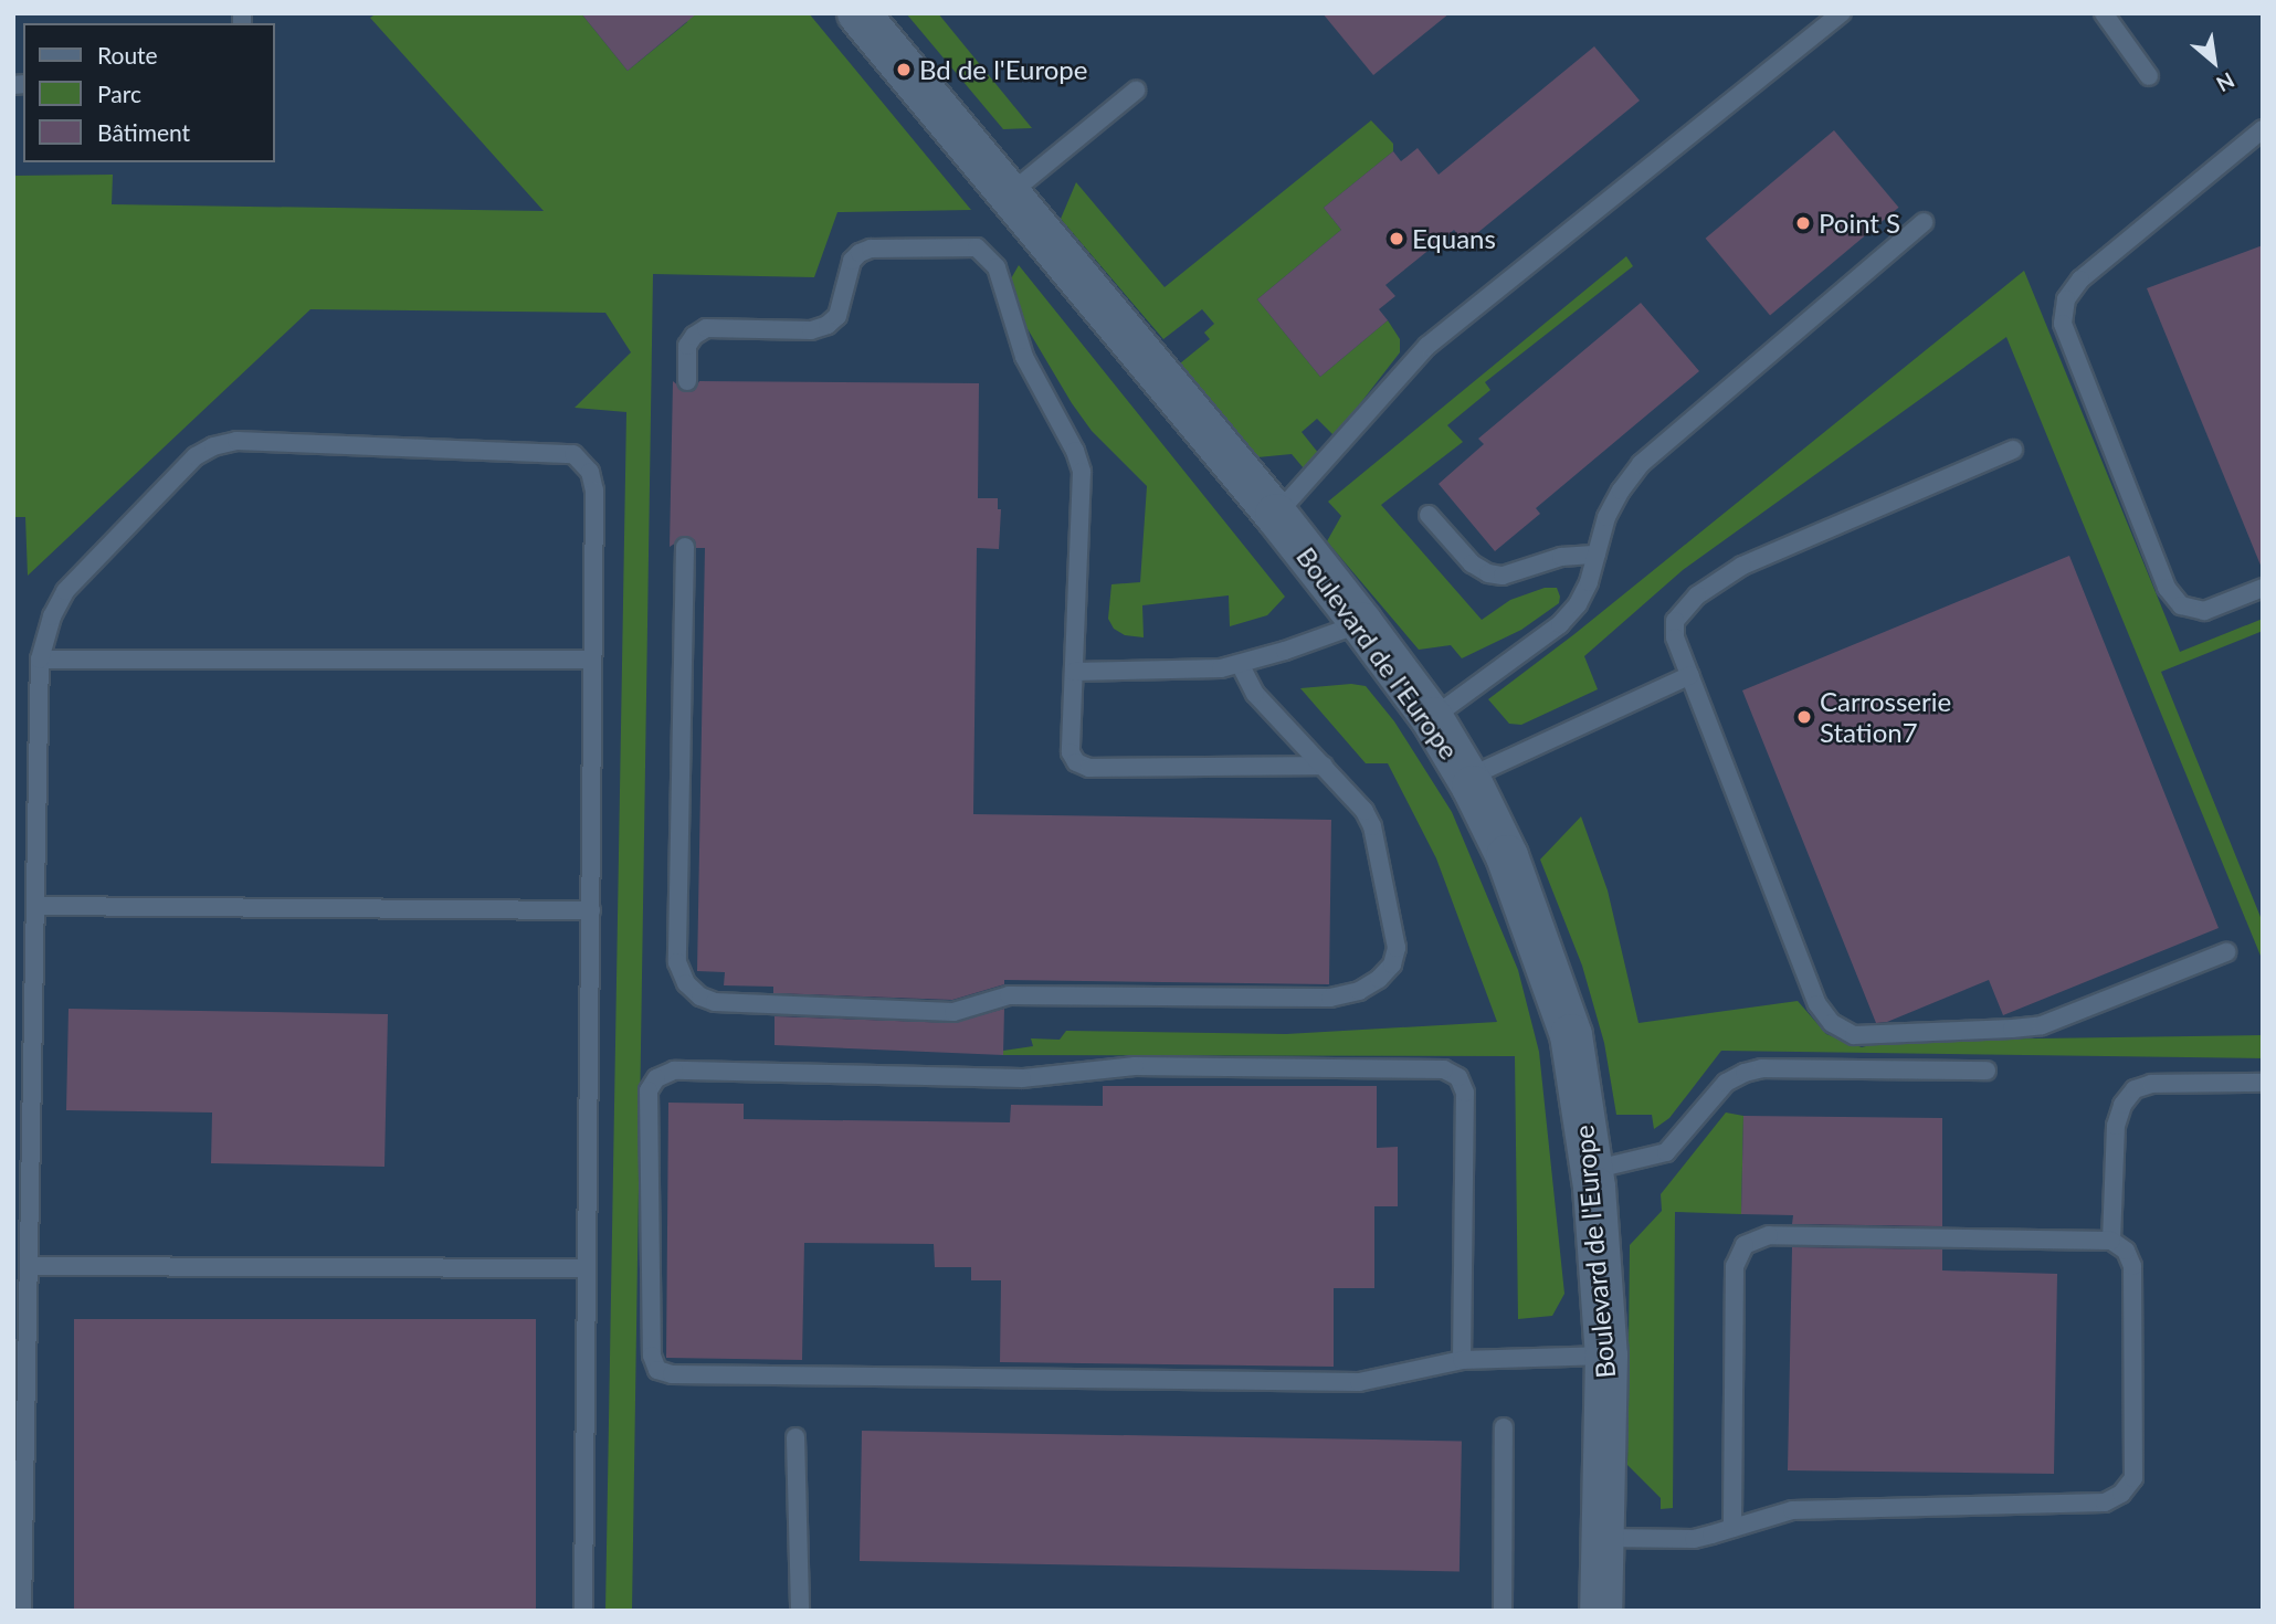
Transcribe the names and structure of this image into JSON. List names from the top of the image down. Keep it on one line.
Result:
{"streets":{"street":["Boulevard de l'Europe"]},"places":["Bd de l'Europe","Point S","Equans","Carrosserie Station7"],"legend":["Route","Parc","Bâtiment"],"north":"bottom right"}
